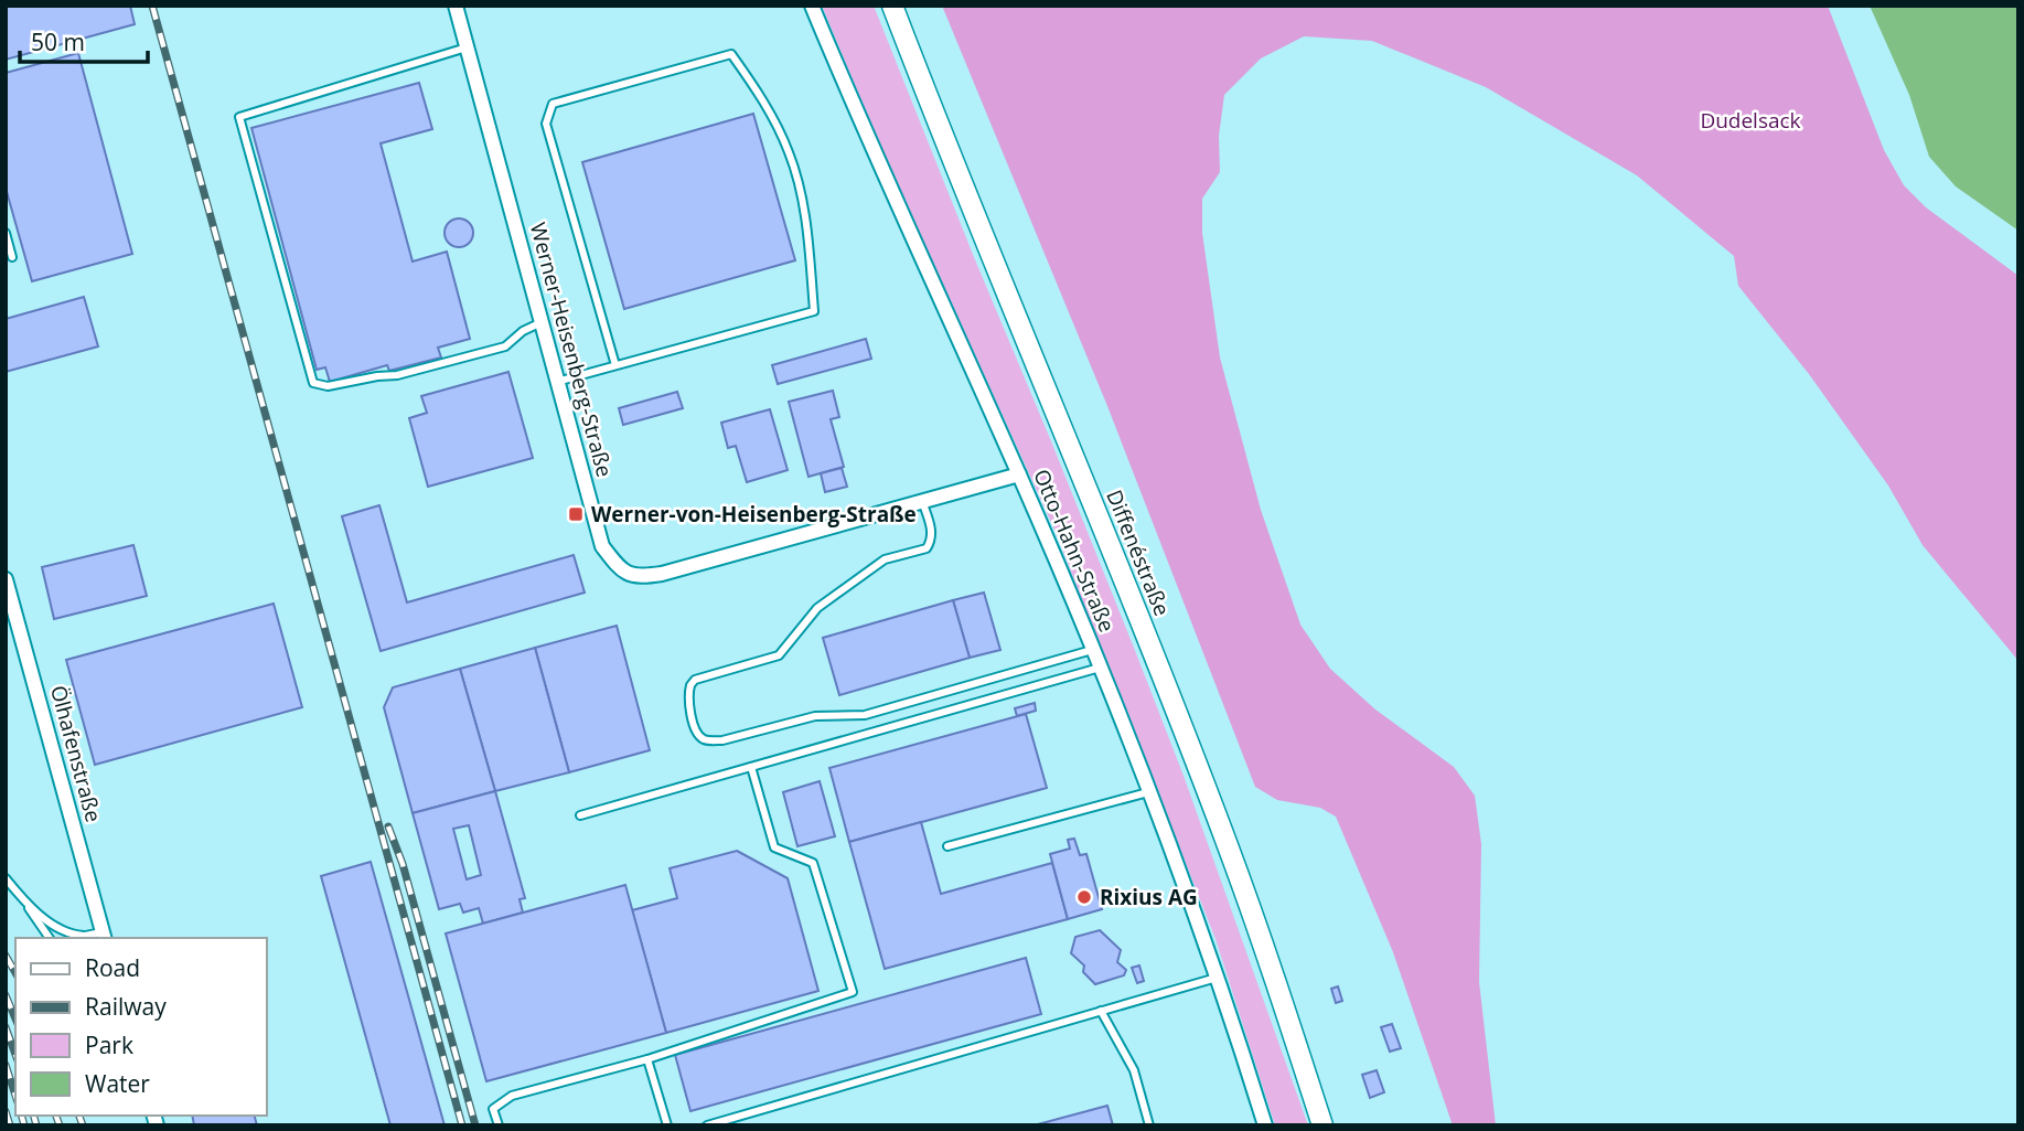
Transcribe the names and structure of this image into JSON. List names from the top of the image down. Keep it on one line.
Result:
{"streets":{"main road":["Diffenéstraße"],"street":["Werner-Heisenberg-Straße","Otto-Hahn-Straße","Ölhafenstraße"]},"crossings":[["Werner-Heisenberg-Straße","Otto-Hahn-Straße"]],"parks":["Dudelsack"],"places":{"transit":["Werner-von-Heisenberg-Straße"],"other":["Rixius AG"]},"legend":["Road","Railway","Park","Water"],"scale_bar":"50 m"}
